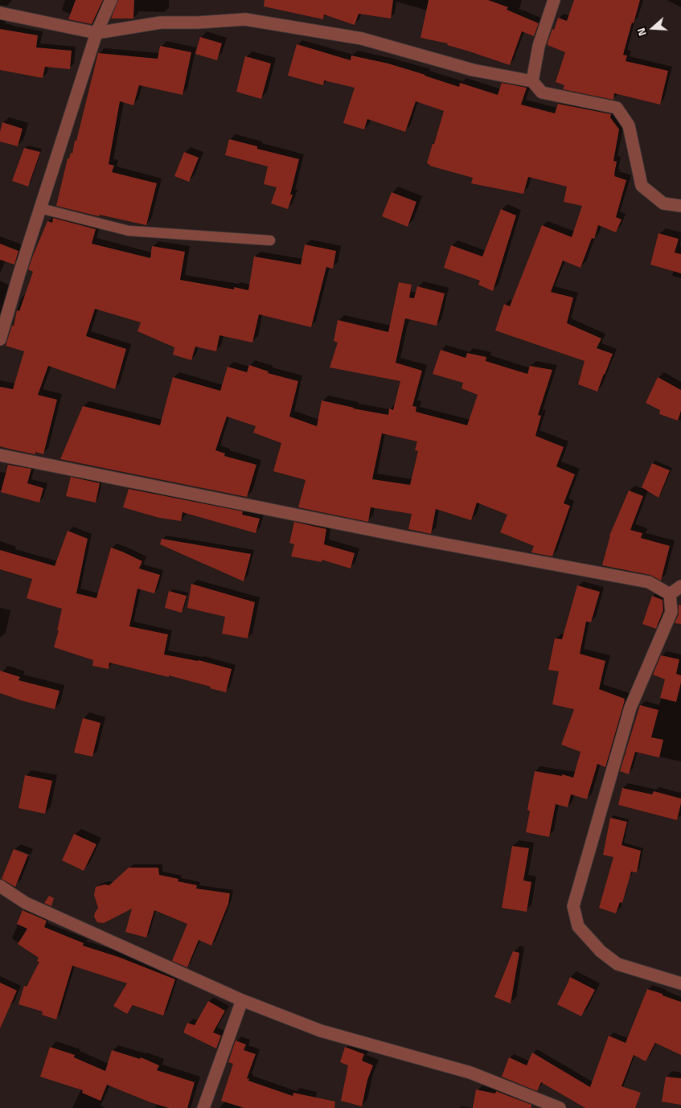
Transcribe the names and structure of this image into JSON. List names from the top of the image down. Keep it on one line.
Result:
{"north":"left"}
